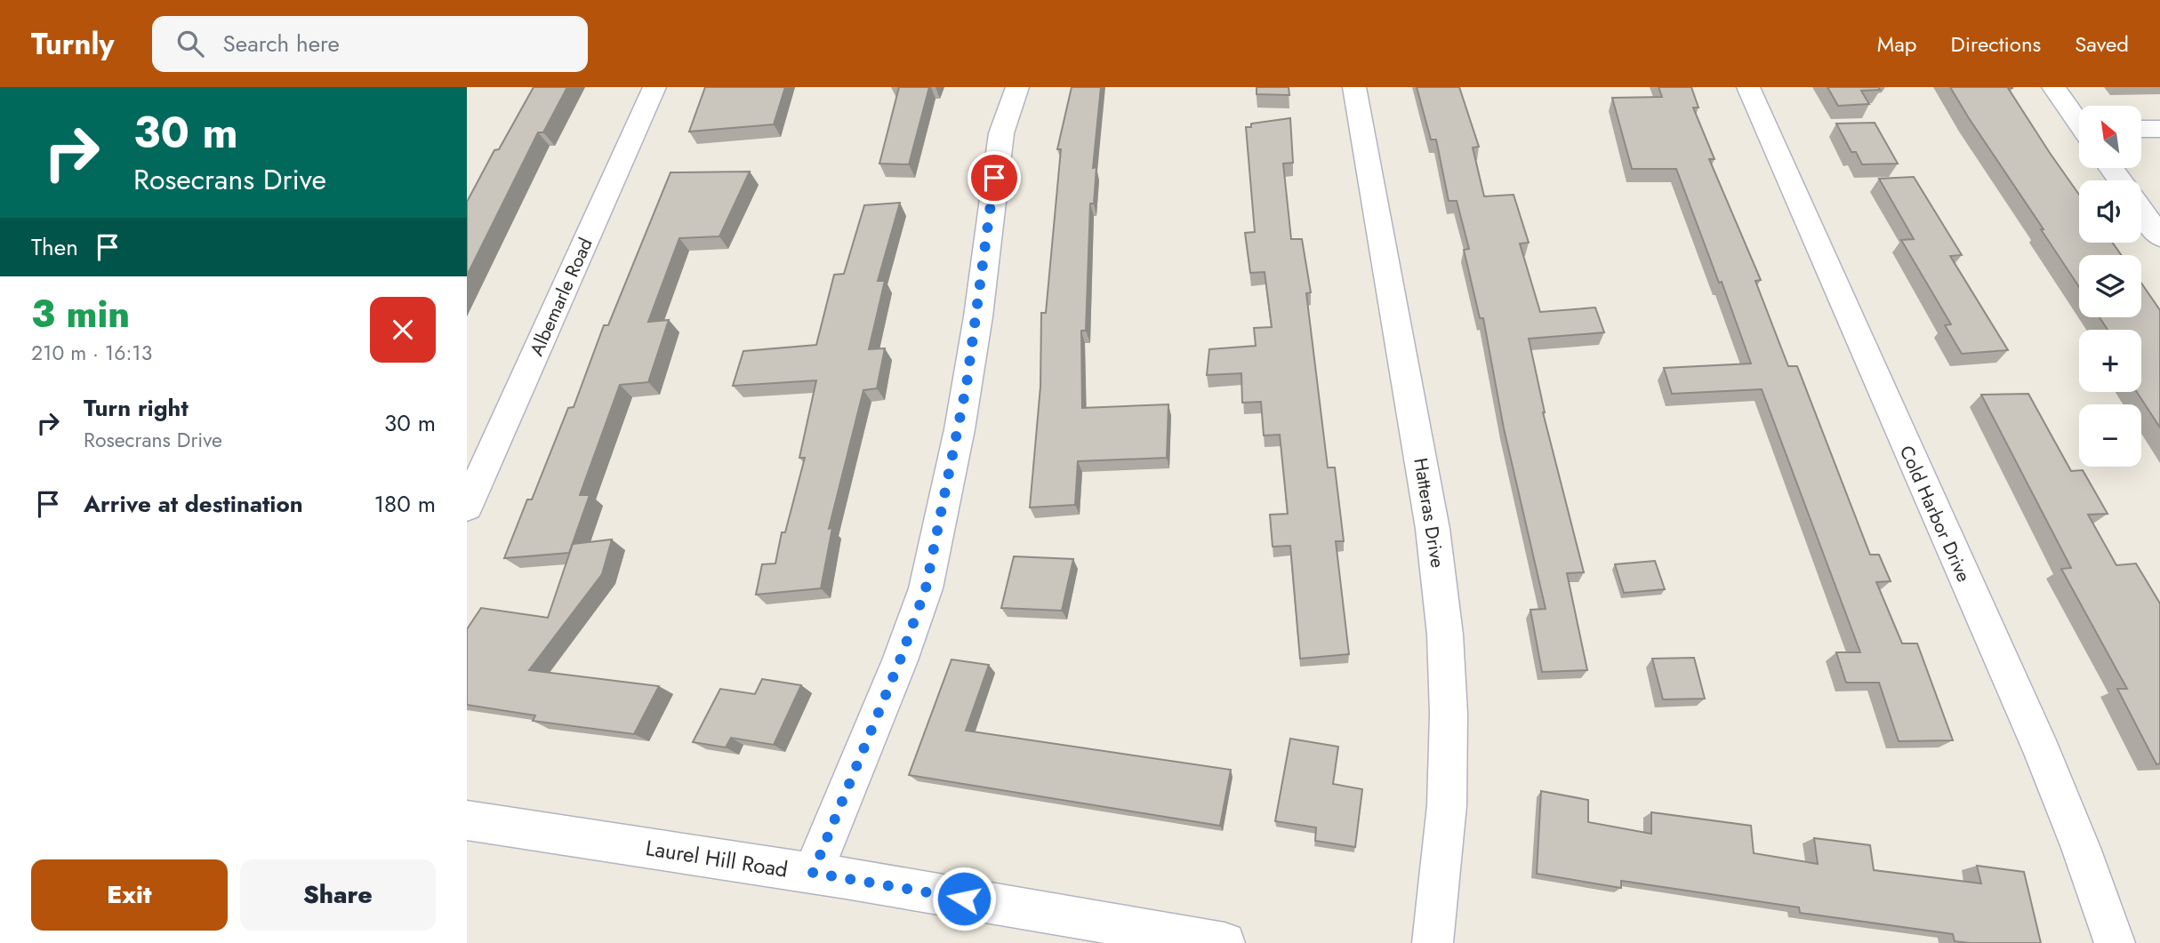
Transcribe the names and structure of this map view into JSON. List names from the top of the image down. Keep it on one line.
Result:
{"streets":{"street":["Albemarle Road","Hatteras Drive","Cold Harbor Drive","Laurel Hill Road"]},"north":"top left","page":{"header":"Turnly","search":"Search here","nav":["Map","Directions","Saved"],"turn":["30 m","Rosecrans Drive"],"map_buttons":["+","−"],"then":"Then","heading":["3 min","210 m · 16:13"],"list":[{"name":"Turn right","note":"Rosecrans Drive","value":"30 m"},{"name":"Arrive at destination","value":"180 m"}],"buttons":["Exit","Share"]}}
